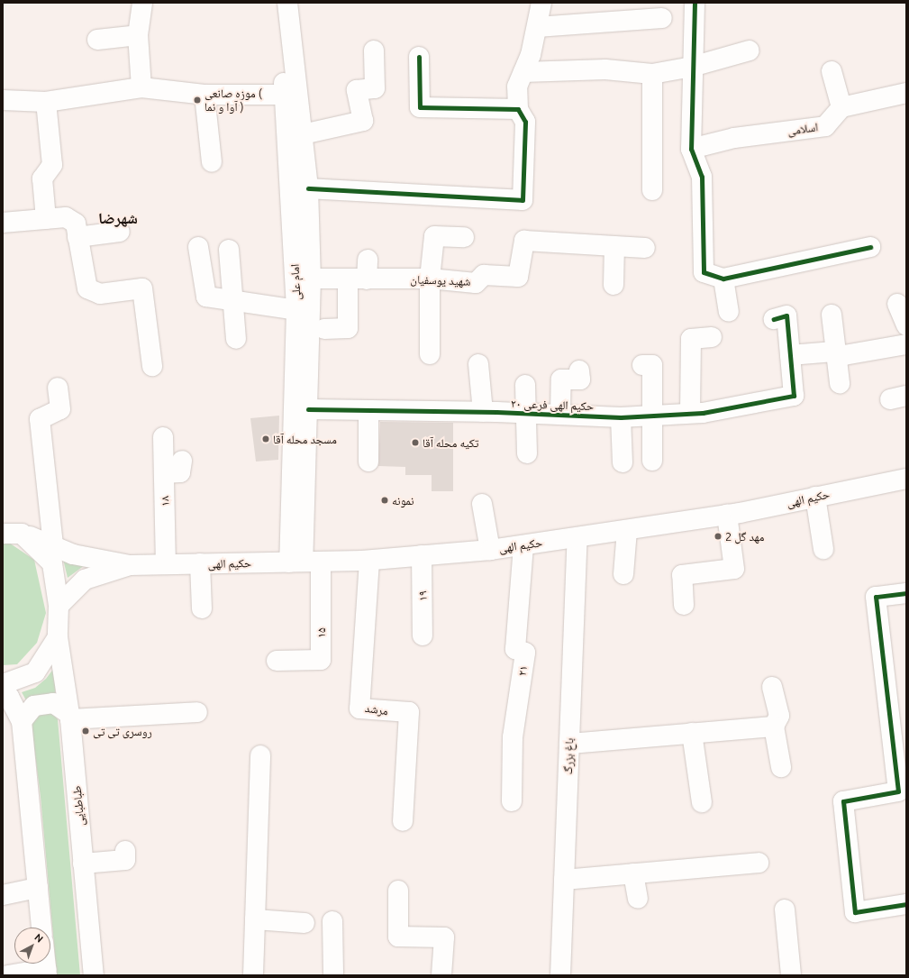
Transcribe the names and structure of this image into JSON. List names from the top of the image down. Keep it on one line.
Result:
{"streets":{"street":["اسلامی","شهید یوسفیان","امام علی","حکیم الهی فرعی ۲۰","حکیم الهی","۱۸","۱۹","۱۵","۲۱","مرشد","باغ بزرگ","طباطبایی"]},"crossings":[["امام علی","حکیم الهی"],["امام علی","۱۵"],["حکیم الهی","۱۸"],["حکیم الهی","۱۹"],["حکیم الهی","۱۵"],["حکیم الهی","۲۱"],["حکیم الهی","مرشد"],["حکیم الهی","باغ بزرگ"]],"districts":["شهرضا"],"places":["موزه صانعی ( آوا و نما )","مسجد محله آقا","تکیه محله آقا","نمونه","مهد گل 2","روسری تی تی"],"north":"top right"}
